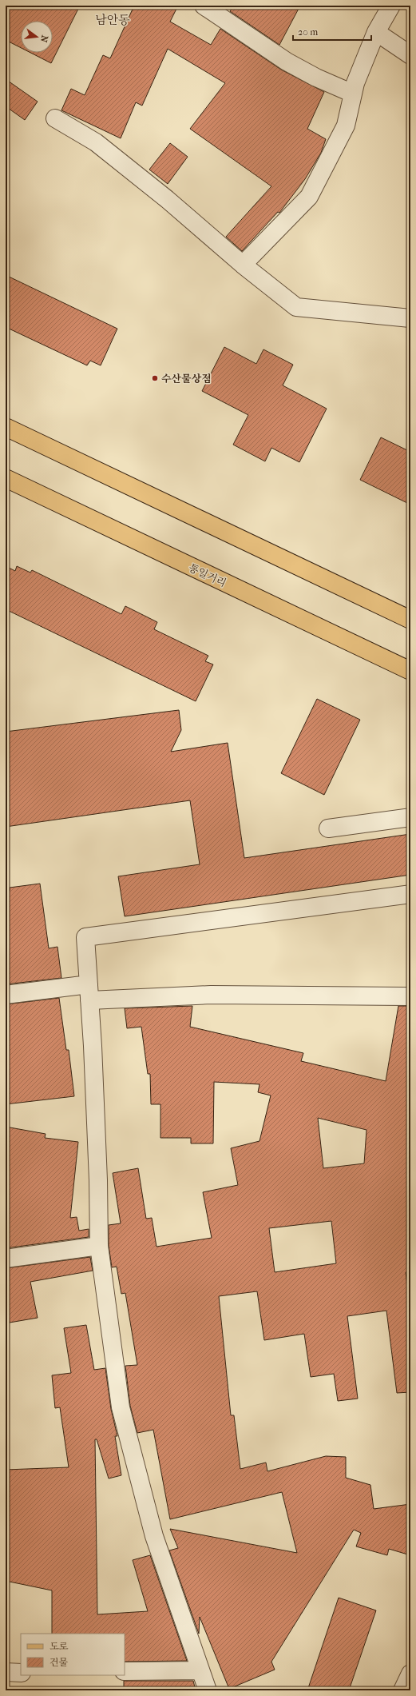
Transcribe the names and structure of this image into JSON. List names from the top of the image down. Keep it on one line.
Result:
{"streets":{"main road":["통일거리"]},"districts":["남안동"],"places":["수산물상점"],"legend":["도로","건물"],"scale_bar":"20 m","north":"right"}
